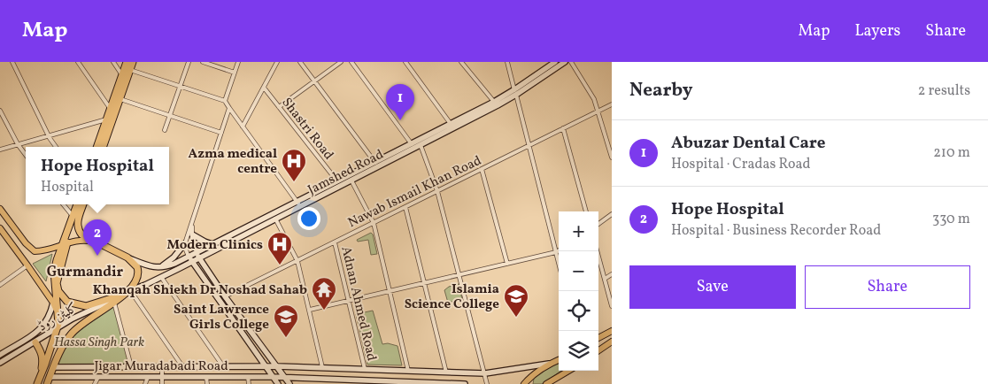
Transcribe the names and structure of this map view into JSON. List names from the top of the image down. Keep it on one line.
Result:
{"streets":{"main road":["Jamshed Road","کلیٹن روڈ","Jigar Muradabadi Road"],"street":["Shastri Road","Nawab Ismail Khan Road","Adnan Ahmed Road"]},"crossings":[["Shastri Road","Jamshed Road"],["Jamshed Road","کلیٹن روڈ"],["Nawab Ismail Khan Road","Adnan Ahmed Road"],["Adnan Ahmed Road","Jigar Muradabadi Road"]],"districts":["Gurmandir"],"parks":["Hassa Singh Park"],"places":{"hospital":["Azma medical centre","Modern Clinics"],"temple":["Khanqah Shiekh Dr Noshad Sahab"],"school or university":["Islamia Science College","Saint Lawrence Girls College"]},"page":{"header":"Map","nav":["Map","Layers","Share"],"heading":["Nearby","2 results"],"pins":["1","2"],"list":[{"mark":"1","name":"Abuzar Dental Care","note":"Hospital · Cradas Road","value":"210 m"},{"mark":"2","name":"Hope Hospital","note":"Hospital · Business Recorder Road","value":"330 m"}],"popup":["Hope Hospital","Hospital"],"map_buttons":["+","−"],"buttons":["Save","Share"]}}
